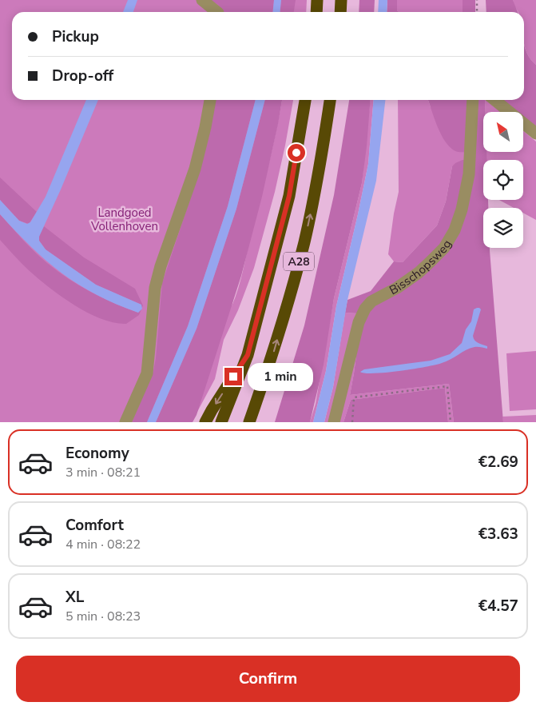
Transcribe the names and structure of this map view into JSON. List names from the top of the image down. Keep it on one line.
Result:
{"streets":{"highway":["A28"],"street":["Bisschopsweg"]},"parks":["Landgoed Vollenhoven"],"north":"top left","page":{"banner":["Pickup","Drop-off"],"bubble":"1 min","list":[{"name":"Economy","note":"3 min · 08:21","value":"€2.69"},{"name":"Comfort","note":"4 min · 08:22","value":"€3.63"},{"name":"XL","note":"5 min · 08:23","value":"€4.57"}],"buttons":"Confirm"}}
